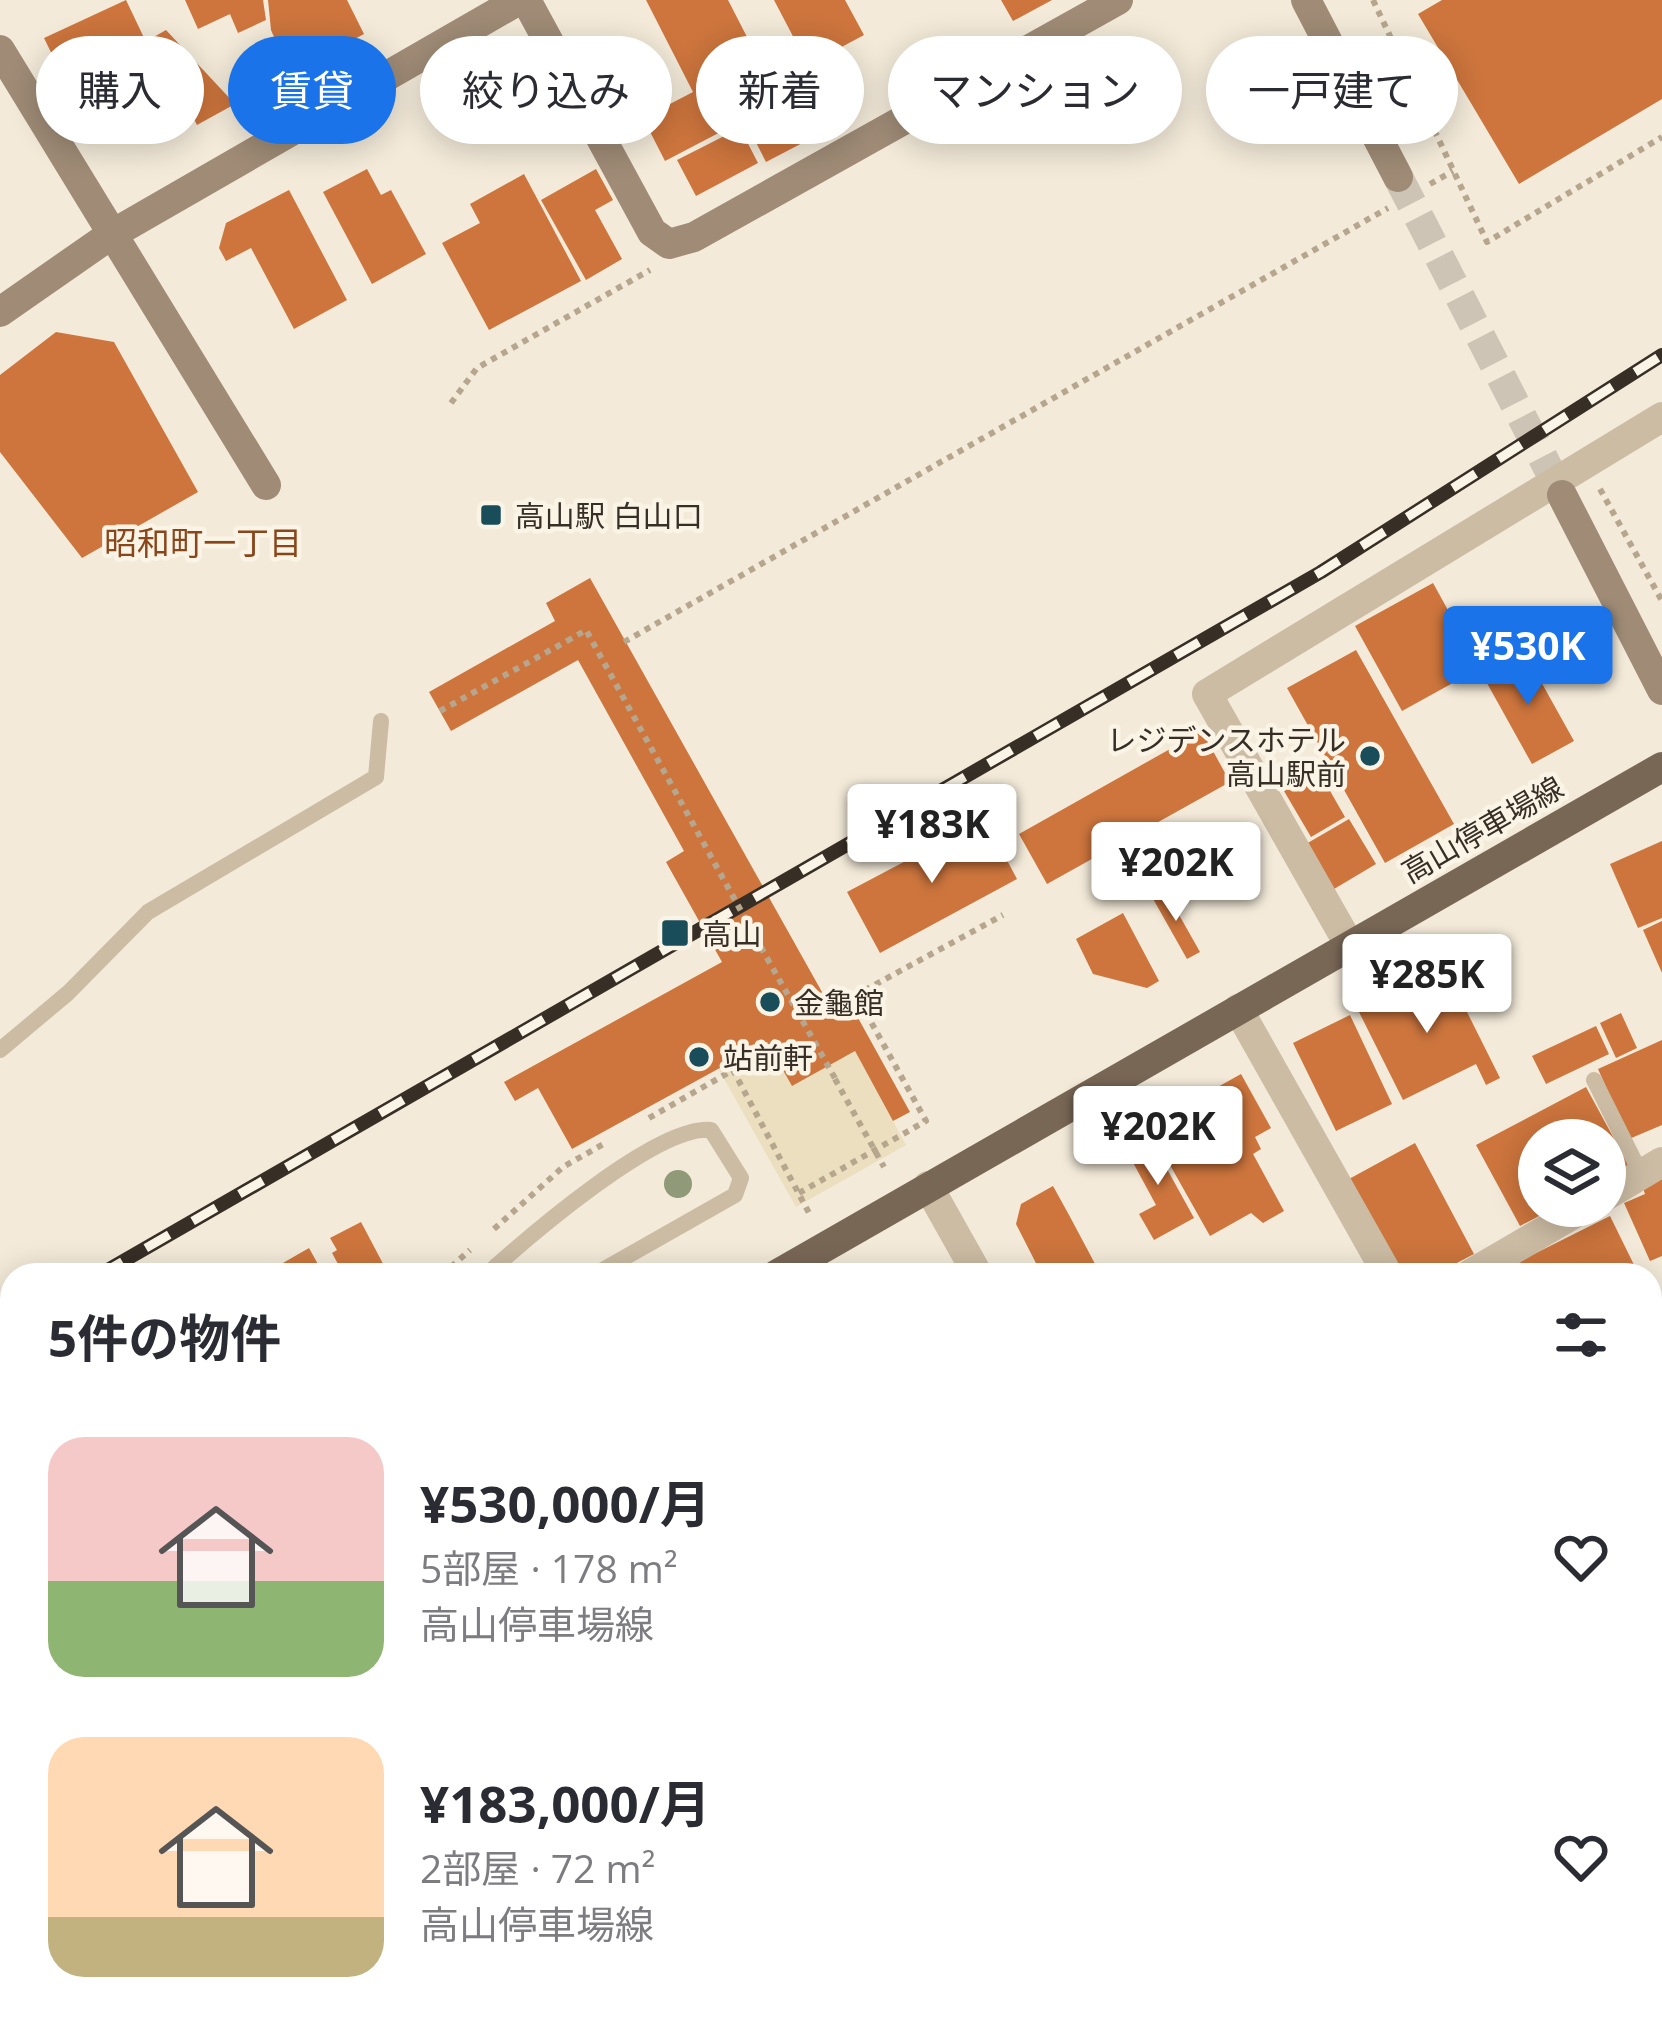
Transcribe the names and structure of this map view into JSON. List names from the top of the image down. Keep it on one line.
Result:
{"streets":{"main road":["高山停車場線"]},"districts":["昭和町一丁目"],"places":{"transit":["高山駅 白山口","高山"],"other":["レジデンスホテル 高山駅前","金龜館","站前軒"]},"page":{"chip":["購入","賃貸","絞り込み","新着","マンション","一戸建て"],"price":["¥530K","¥183K","¥202K","¥285K","¥202K"],"heading":"5件の物件","list":[{"name":"¥530,000/月","note":"5部屋 · 178 m² · 高山停車場線"},{"name":"¥183,000/月","note":"2部屋 · 72 m² · 高山停車場線"}]}}
